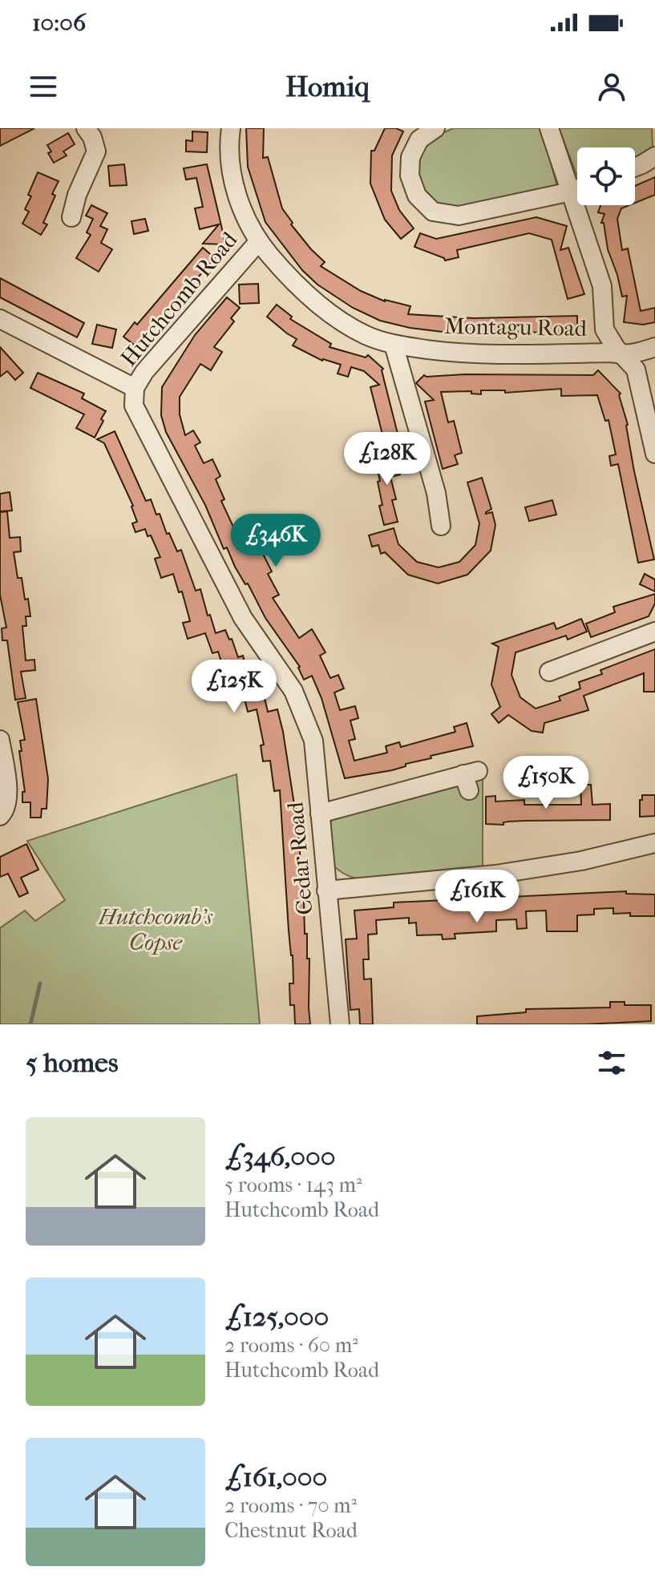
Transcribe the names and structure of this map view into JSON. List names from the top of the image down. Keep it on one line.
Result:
{"streets":{"street":["Hutchcomb Road","Montagu Road","Cedar Road"]},"crossings":[["Hutchcomb Road","Montagu Road"],["Hutchcomb Road","Cedar Road"]],"parks":["Hutchcomb's Copse"],"page":{"status":"10:06","header":"Homiq","price":["£128K","£346K","£125K","£150K","£161K"],"heading":"5 homes","list":[{"name":"£346,000","note":"5 rooms · 143 m² · Hutchcomb Road"},{"name":"£125,000","note":"2 rooms · 60 m² · Hutchcomb Road"},{"name":"£161,000","note":"2 rooms · 70 m² · Chestnut Road"}]}}
